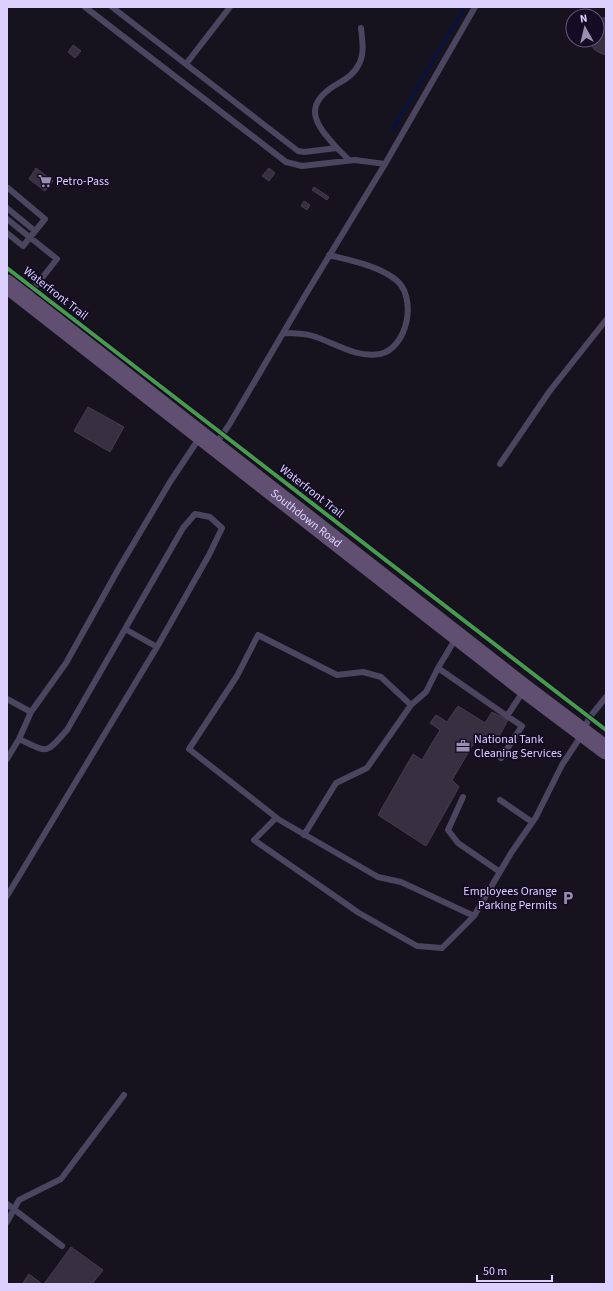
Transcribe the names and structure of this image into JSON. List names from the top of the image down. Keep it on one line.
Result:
{"streets":{"main road":["Southdown Road"],"cycle path":["Waterfront Trail"]},"places":{"supermarket":["Petro-Pass"],"office":["National Tank Cleaning Services"],"parking":["Employees Orange Parking Permits"]},"scale_bar":"50 m","north":"top"}
